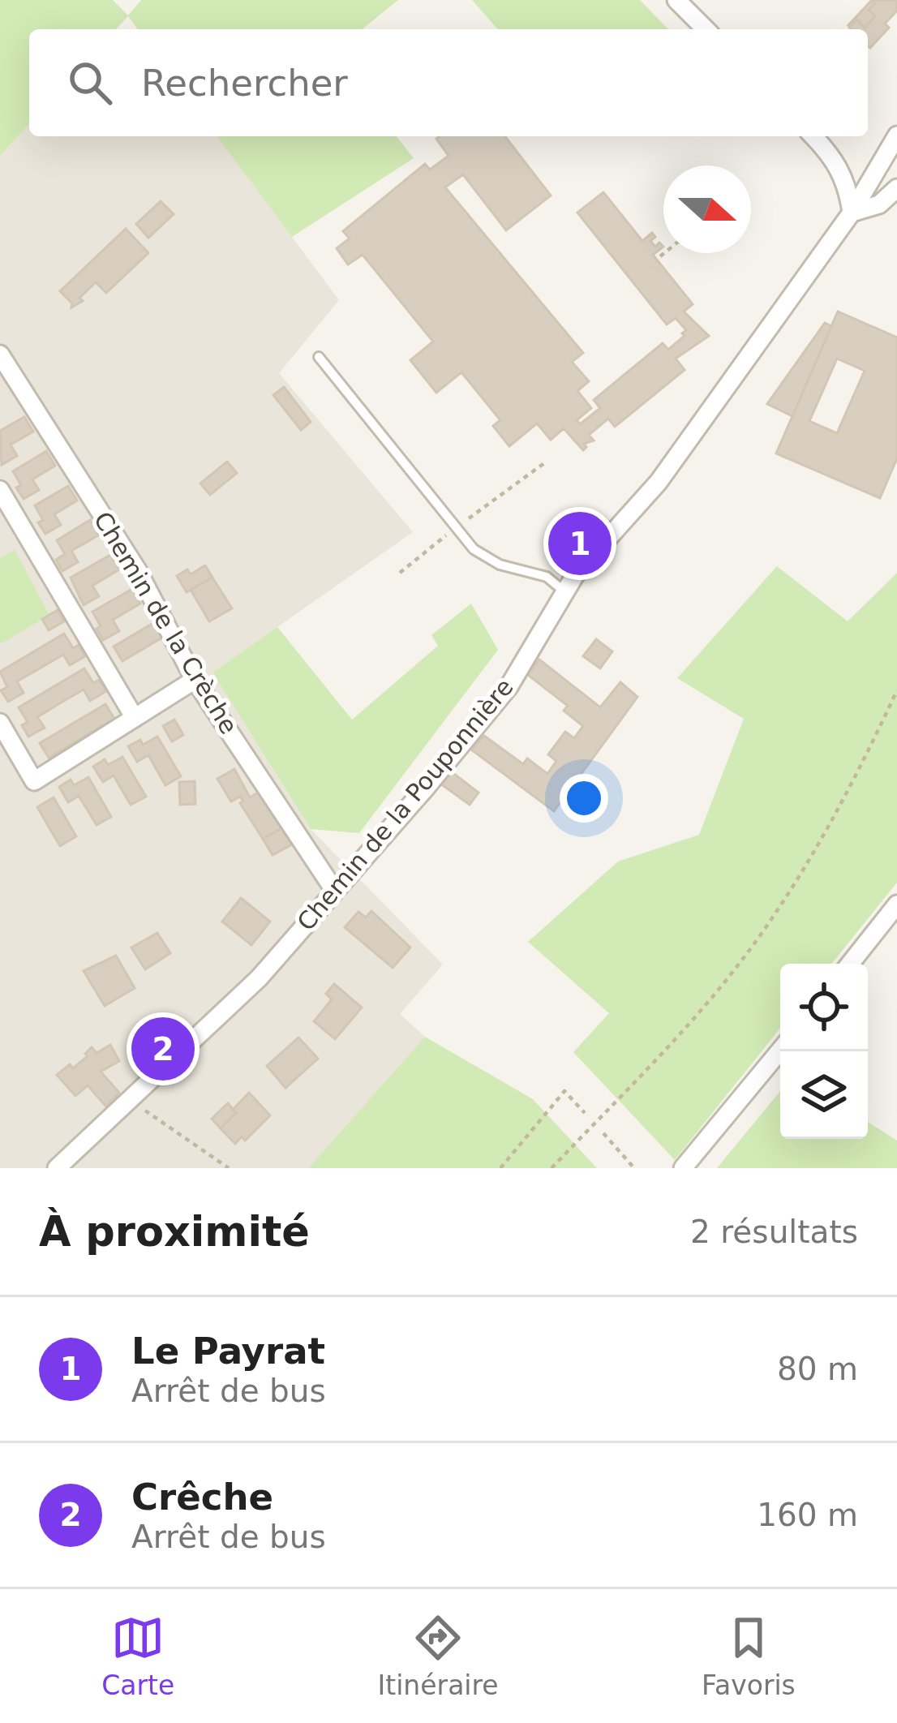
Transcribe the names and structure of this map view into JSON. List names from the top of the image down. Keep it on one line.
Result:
{"streets":{"street":["Chemin de la Crèche","Chemin de la Pouponnière"]},"crossings":[["Chemin de la Crèche","Chemin de la Pouponnière"]],"north":"right","page":{"search":"Rechercher","pins":["1","2"],"heading":["À proximité","2 résultats"],"list":[{"mark":"1","name":"Le Payrat","note":"Arrêt de bus","value":"80 m"},{"mark":"2","name":"Crêche","note":"Arrêt de bus","value":"160 m"}],"nav":["Carte","Itinéraire","Favoris"]}}
